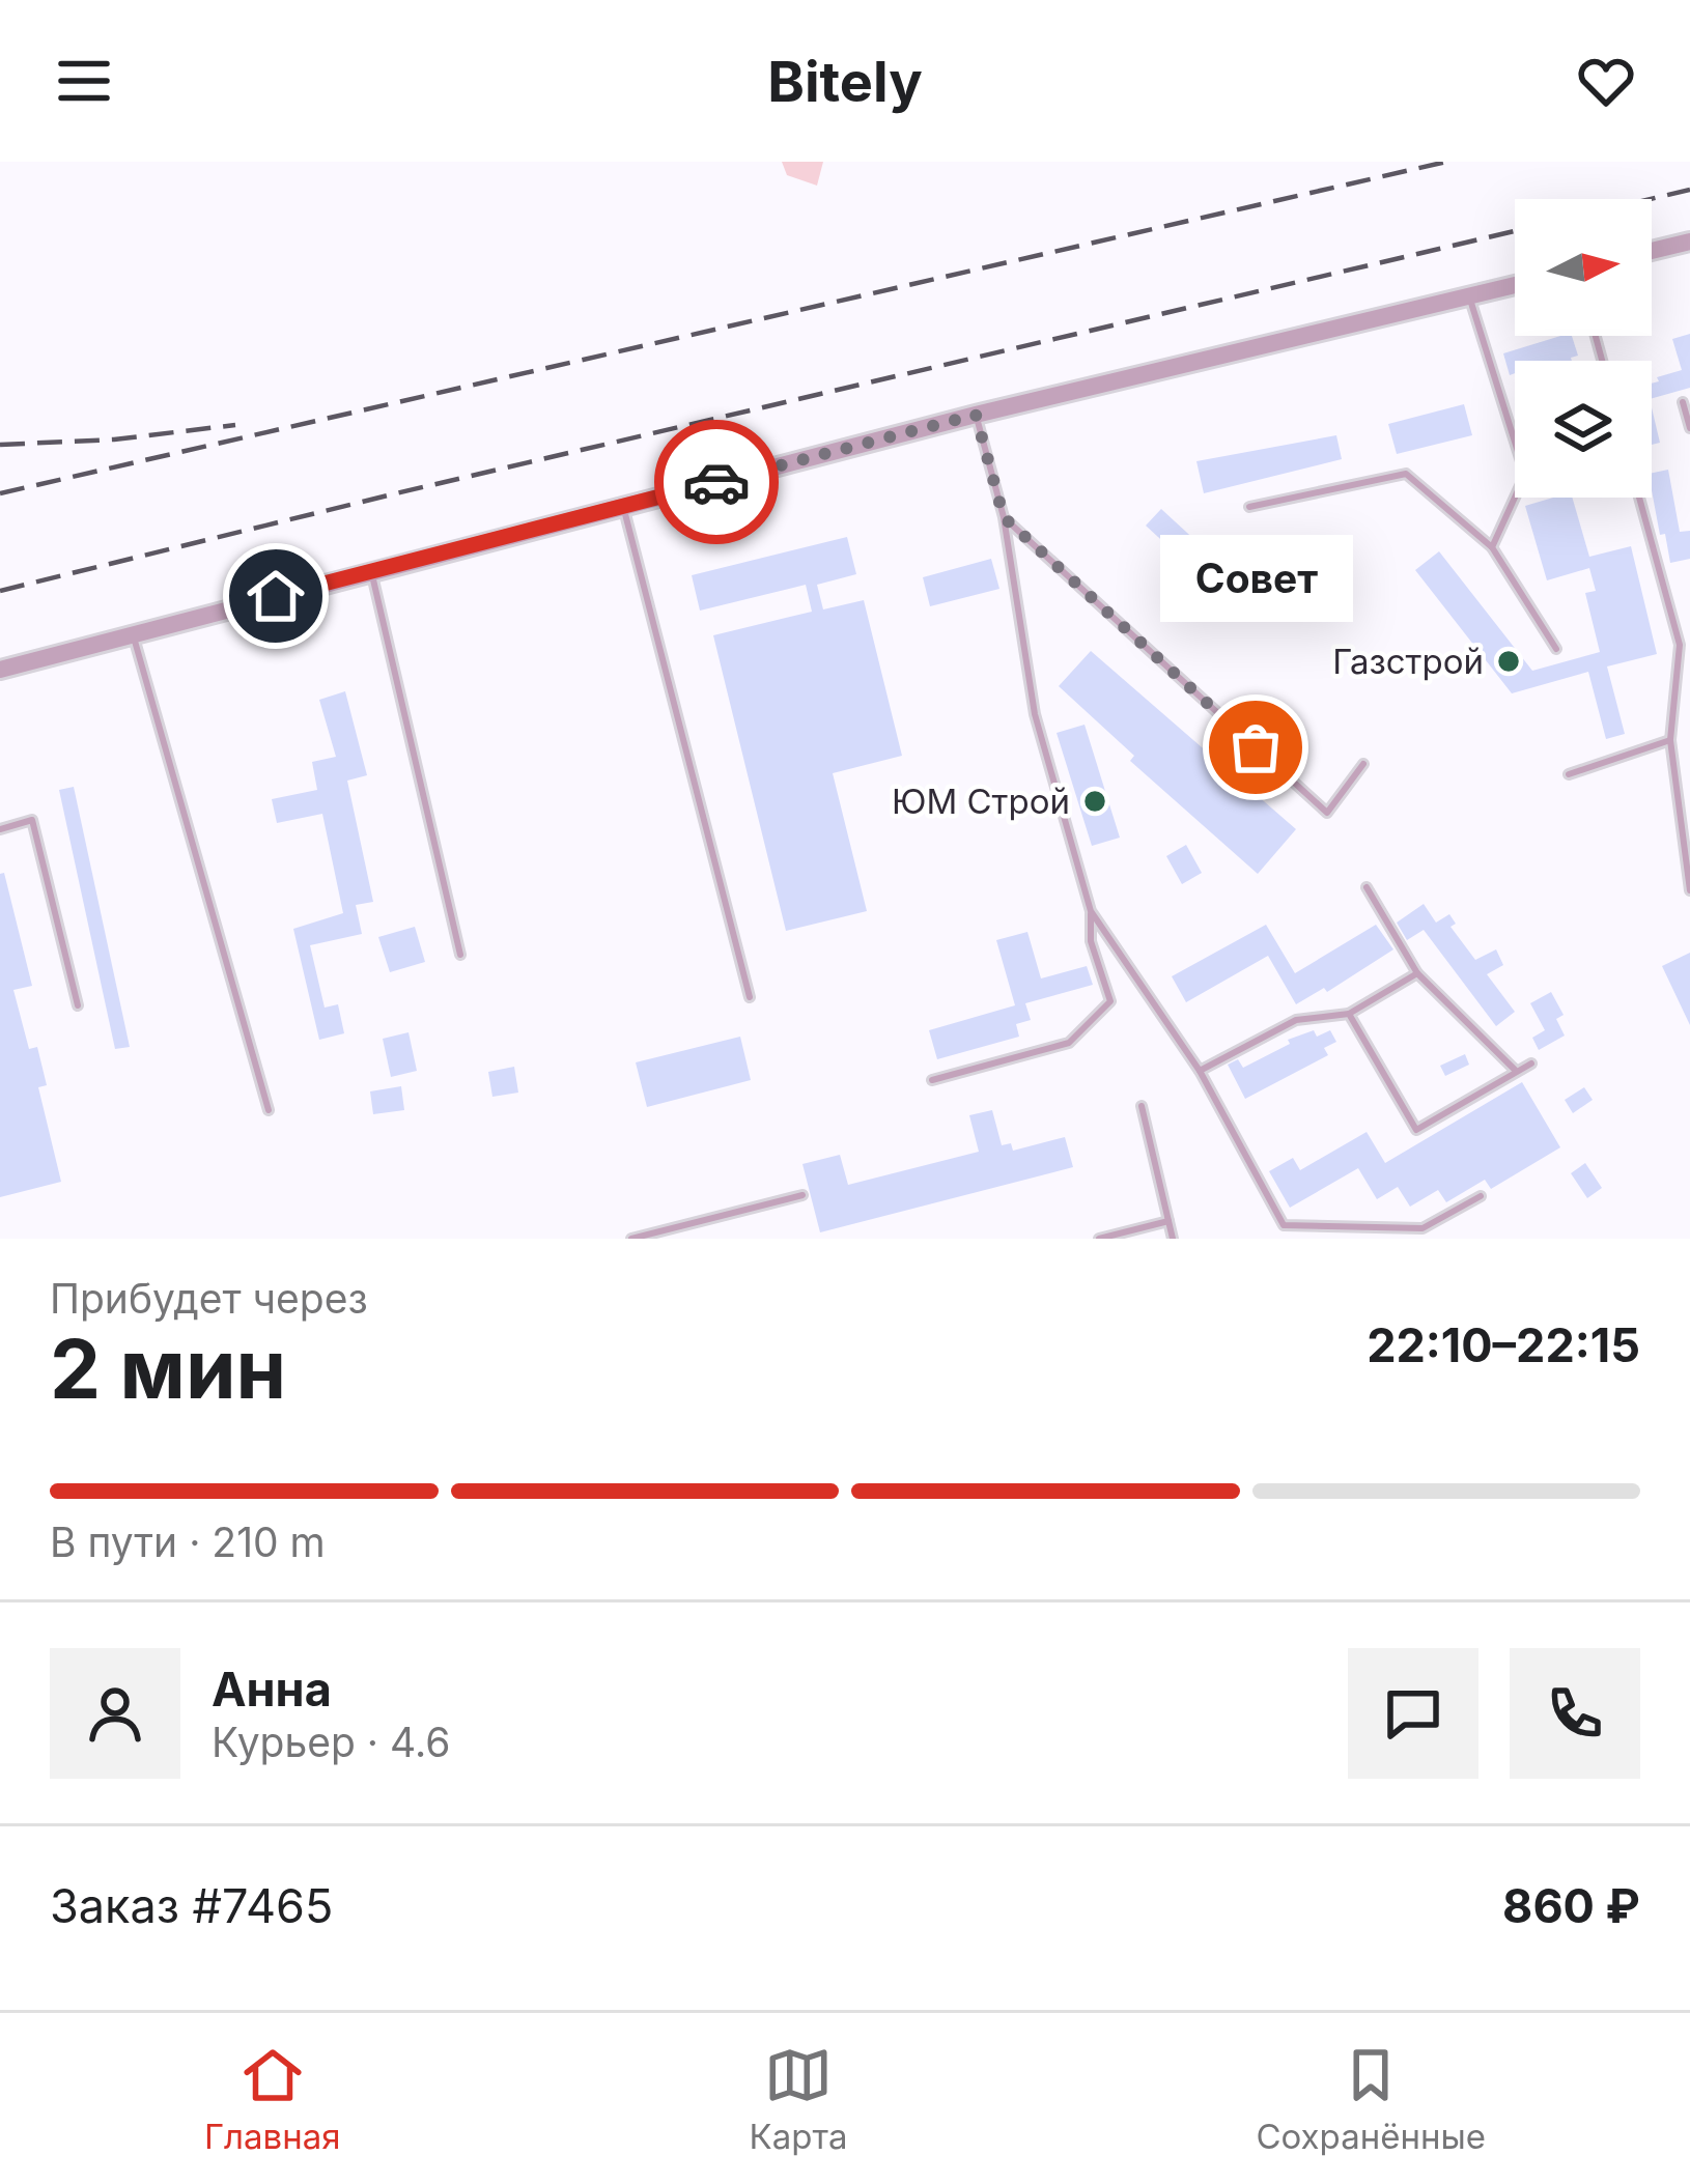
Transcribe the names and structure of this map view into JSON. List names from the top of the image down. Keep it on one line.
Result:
{"places":["Газстрой","Совет","ЮМ Строй"],"north":"right","page":{"header":"Bitely","bubble":"Совет","heading":["2 мин","Прибудет через","22:10–22:15"],"panel":["Анна","Курьер · 4.6","Заказ #7465","860 ₽"],"bar":"В пути · 210 m","tabs":["Главная","Карта","Сохранённые"]}}
